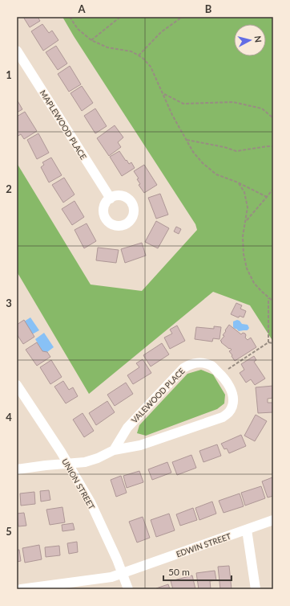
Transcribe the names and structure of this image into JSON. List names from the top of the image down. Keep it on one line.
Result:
{"streets":{"street":["MAPLEWOOD PLACE","VALEWOOD PLACE","UNION STREET","EDWIN STREET"]},"crossings":[["VALEWOOD PLACE","UNION STREET"],["UNION STREET","EDWIN STREET"]],"scale_bar":"50 m","north":"right","grid":{"columns":["A","B"],"rows":["1","2","3","4","5"]}}
